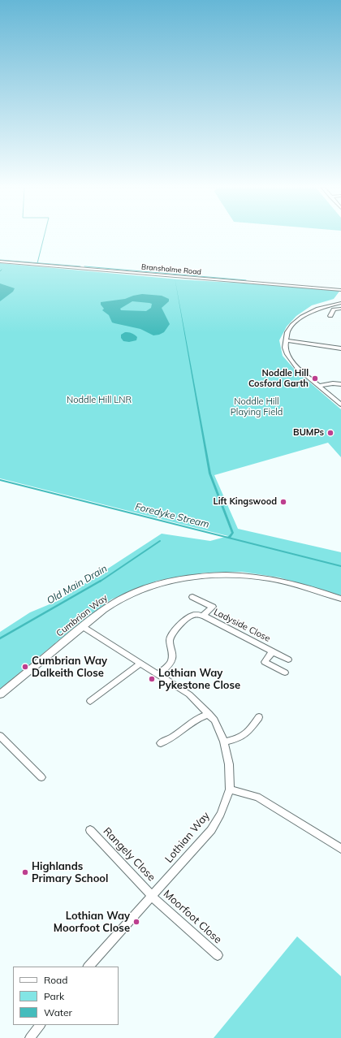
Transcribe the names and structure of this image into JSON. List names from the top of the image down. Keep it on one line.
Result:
{"streets":{"street":["Bransholme Road","Cumbrian Way","Ladyside Close","Lothian Way","Rangely Close","Moorfoot Close"]},"crossings":[["Cumbrian Way","Lothian Way"],["Ladyside Close","Lothian Way"],["Lothian Way","Rangely Close"],["Lothian Way","Moorfoot Close"],["Rangely Close","Moorfoot Close"]],"water":["Foredyke Stream","Old Main Drain"],"parks":["Noddle Hill LNR","Noddle Hill Playing Field"],"places":["Noddle Hill Cosford Garth","BUMPs","Lift Kingswood","Cumbrian Way Dalkeith Close","Lothian Way Pykestone Close","Highlands Primary School","Lothian Way Moorfoot Close"],"legend":["Road","Park","Water"]}
